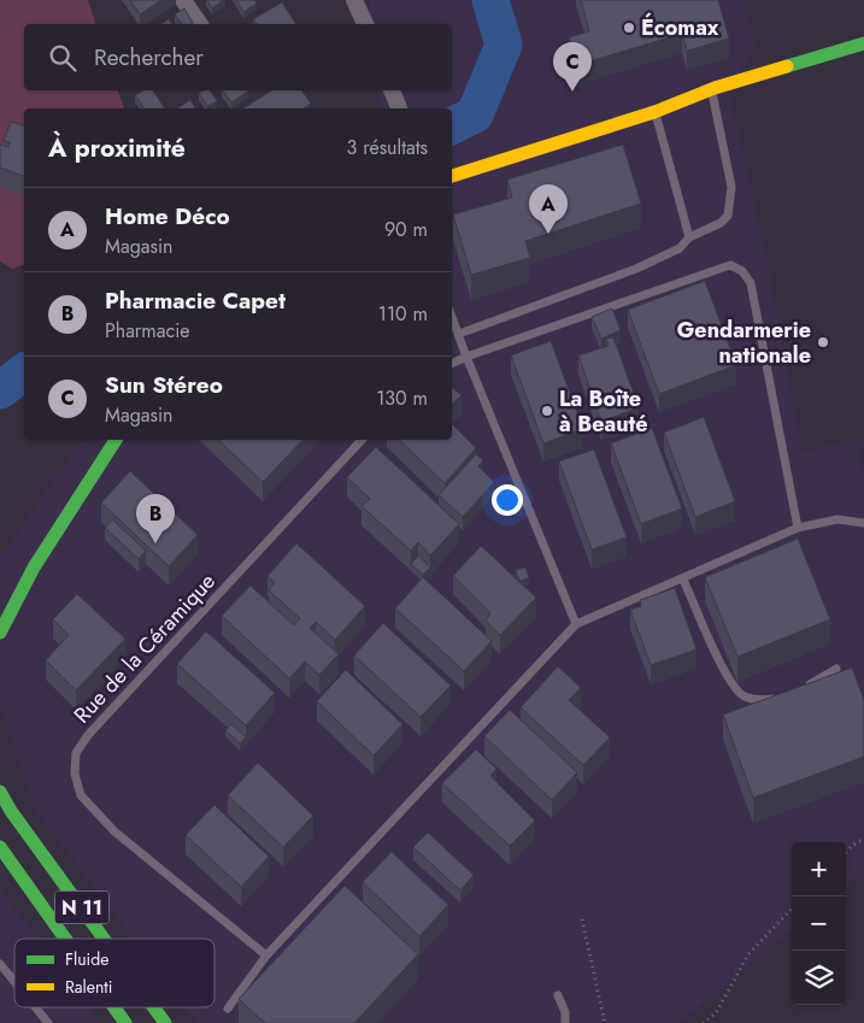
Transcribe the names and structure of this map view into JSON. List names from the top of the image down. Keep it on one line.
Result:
{"streets":{"main road":["N 11"],"lane":["Rue de la Céramique"]},"places":["Écomax","Gendarmerie nationale","La Boîte à Beauté"],"legend":["Fluide","Ralenti"],"page":{"search":"Rechercher","pins":["C","A","B"],"heading":["À proximité","3 résultats"],"list":[{"mark":"A","name":"Home Déco","note":"Magasin","value":"90 m"},{"mark":"B","name":"Pharmacie Capet","note":"Pharmacie","value":"110 m"},{"mark":"C","name":"Sun Stéreo","note":"Magasin","value":"130 m"}],"map_buttons":["+","−"]}}
